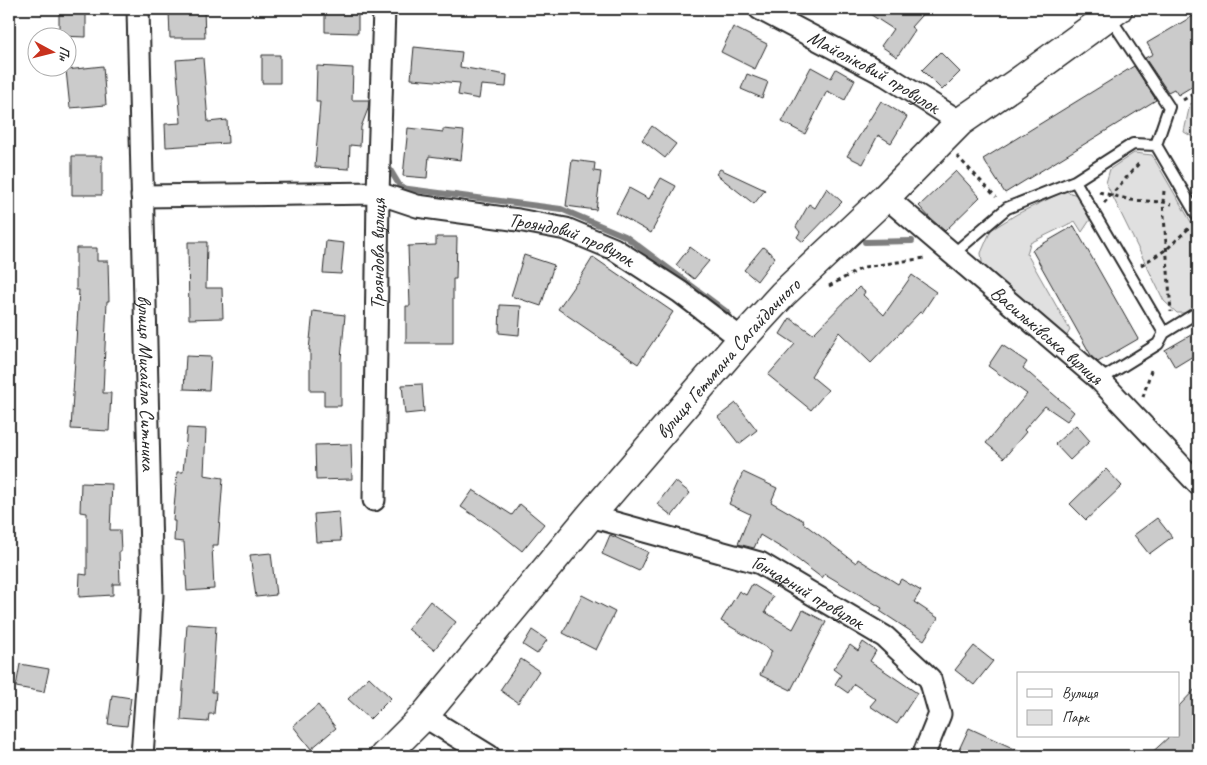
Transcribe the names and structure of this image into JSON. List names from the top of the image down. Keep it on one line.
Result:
{"streets":{"main road":["вулиця Гетьмана Сагайдачного"],"street":["Майоліковий провулок","Трояндовий провулок","Трояндова вулиця","Васильківська вулиця","вулиця Михайла Ситника","Гончарний провулок"]},"crossings":[["Майоліковий провулок","вулиця Гетьмана Сагайдачного"],["Трояндовий провулок","Трояндова вулиця"],["Трояндовий провулок","вулиця Гетьмана Сагайдачного"],["Трояндовий провулок","вулиця Михайла Ситника"],["Васильківська вулиця","вулиця Гетьмана Сагайдачного"],["вулиця Гетьмана Сагайдачного","Гончарний провулок"]],"legend":["Вулиця","Парк"],"north":"right"}
